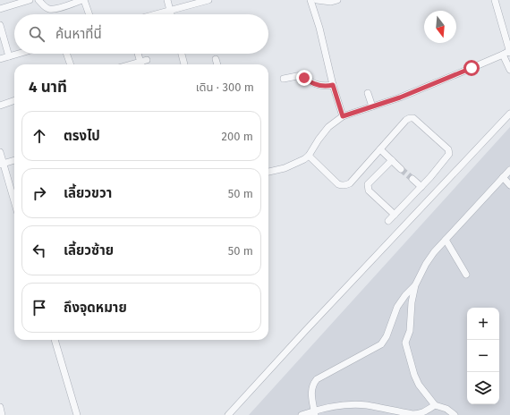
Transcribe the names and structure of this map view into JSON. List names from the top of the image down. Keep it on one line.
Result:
{"north":"bottom","page":{"search":"ค้นหาที่นี่","heading":["4 นาที","เดิน · 300 m"],"list":[["ตรงไป","200 m"],["เลี้ยวขวา","50 m"],["เลี้ยวซ้าย","50 m"],"ถึงจุดหมาย"],"map_buttons":["+","−"]}}
